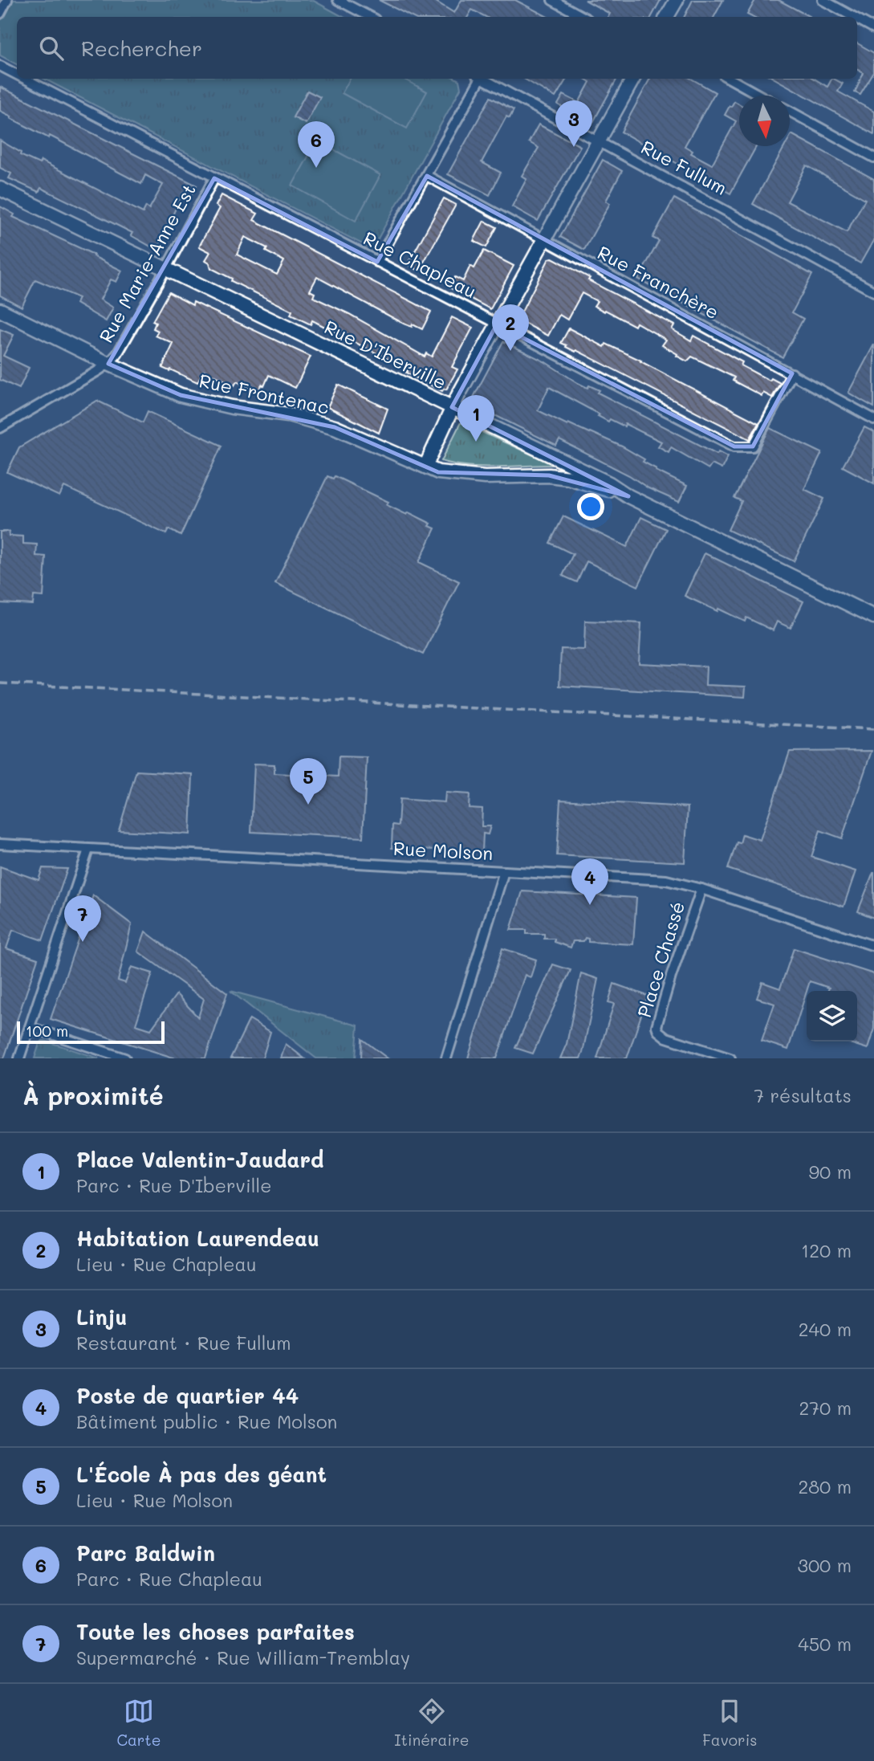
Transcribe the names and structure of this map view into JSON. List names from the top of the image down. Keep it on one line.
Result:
{"streets":{"main road":["Rue D'Iberville","Rue Frontenac"],"street":["Rue Fullum","Rue Marie-Anne Est","Rue Chapleau","Rue Franchère","Rue Molson","Place Chassé"]},"crossings":[["Rue Marie-Anne Est","Rue Chapleau"],["Rue Marie-Anne Est","Rue D'Iberville"],["Rue Marie-Anne Est","Rue Frontenac"],["Rue Chapleau","Rue Franchère"],["Rue D'Iberville","Rue Frontenac"],["Rue Molson","Place Chassé"]],"scale_bar":"100 m","north":"bottom","page":{"search":"Rechercher","pins":["3","6","2","1","5","4","7"],"scale":"100 m","heading":["À proximité","7 résultats"],"list":[{"mark":"1","name":"Place Valentin-Jaudard","note":"Parc · Rue D'Iberville","value":"90 m"},{"mark":"2","name":"Habitation Laurendeau","note":"Lieu · Rue Chapleau","value":"120 m"},{"mark":"3","name":"Linju","note":"Restaurant · Rue Fullum","value":"240 m"},{"mark":"4","name":"Poste de quartier 44","note":"Bâtiment public · Rue Molson","value":"270 m"},{"mark":"5","name":"L'École À pas des géant","note":"Lieu · Rue Molson","value":"280 m"},{"mark":"6","name":"Parc Baldwin","note":"Parc · Rue Chapleau","value":"300 m"},{"mark":"7","name":"Toute les choses parfaites","note":"Supermarché · Rue William-Tremblay","value":"450 m"}],"nav":["Carte","Itinéraire","Favoris"]}}
